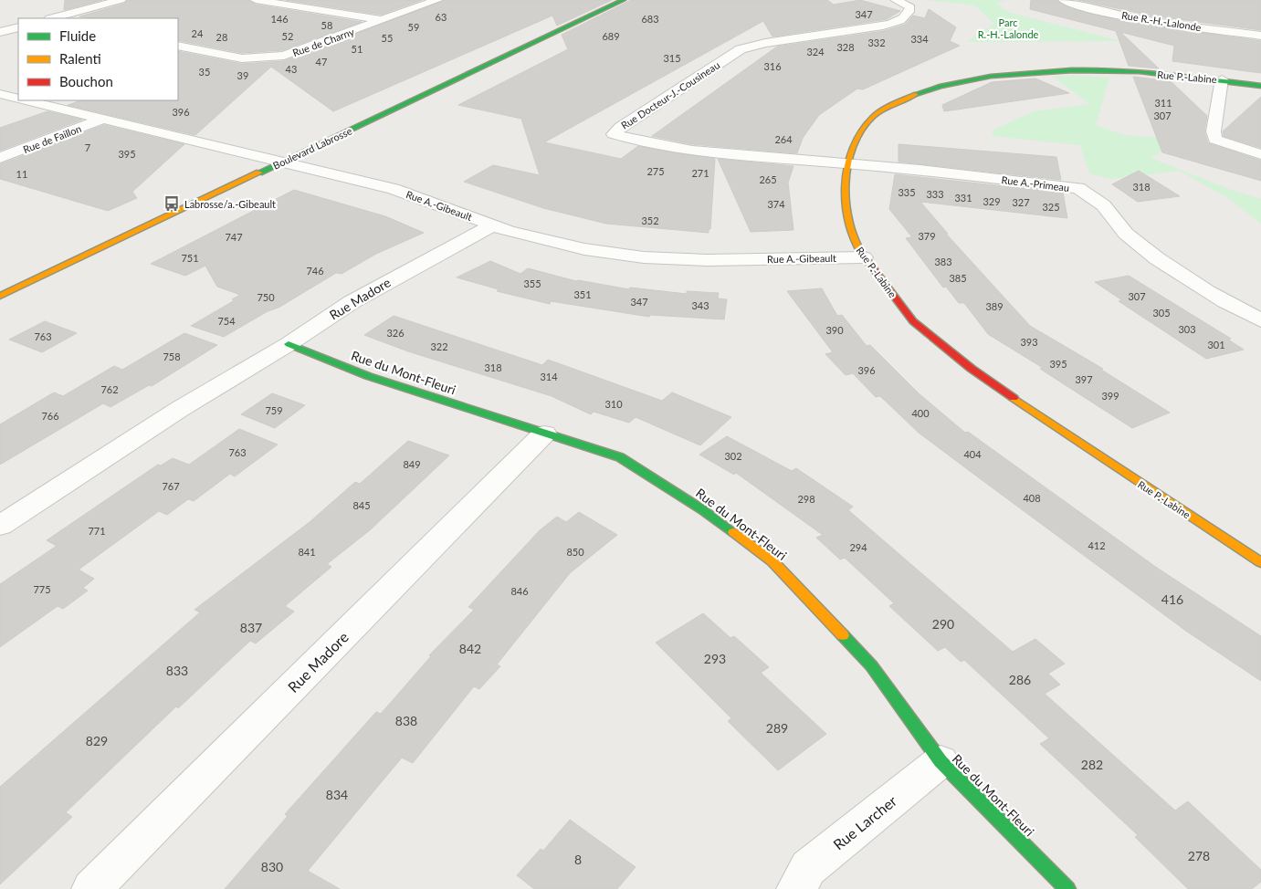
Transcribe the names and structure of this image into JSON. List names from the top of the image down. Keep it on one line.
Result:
{"streets":{"street":["Rue R.-H.-Lalonde","Rue de Charny","Rue P.-Labine","Rue Docteur-J.-Cousineau","Rue de Faillon","Boulevard Labrosse","Rue A.-Primeau","Rue A.-Gibeault","Rue Madore","Rue du Mont-Fleuri","Rue Larcher"]},"crossings":[["Rue P.-Labine","Rue Docteur-J.-Cousineau"],["Rue P.-Labine","Rue A.-Primeau"],["Rue P.-Labine","Rue A.-Gibeault"],["Rue Docteur-J.-Cousineau","Rue A.-Primeau"],["Rue de Faillon","Rue A.-Gibeault"],["Boulevard Labrosse","Rue A.-Gibeault"],["Rue A.-Gibeault","Rue Madore"],["Rue Madore","Rue du Mont-Fleuri"],["Rue du Mont-Fleuri","Rue Larcher"]],"parks":["Parc R.-H.-Lalonde"],"places":{"bus stop":["Labrosse/a.-Gibeault"]},"house_numbers":["347","63","146","683","58","59","24","52","689","28","55","334","332","328","51","324","315","47","316","43","35","39","311","396","307","264","7","395","275","271","11","265","318","335","333","331","329","327","374","325","352","379","747","751","383","746","385","355","351","307","750","347","343","389","305","754","303","390","326","763","393","301","322","758","395","318","396","314","397","762","399","310","759","400","766","763","404","302","849","767","408","298","845","771","412","294","841","850","775","846","416","290","837","842","293","833","286","838","289","829","282","834","278","8","830"],"legend":["Fluide","Ralenti","Bouchon"]}
